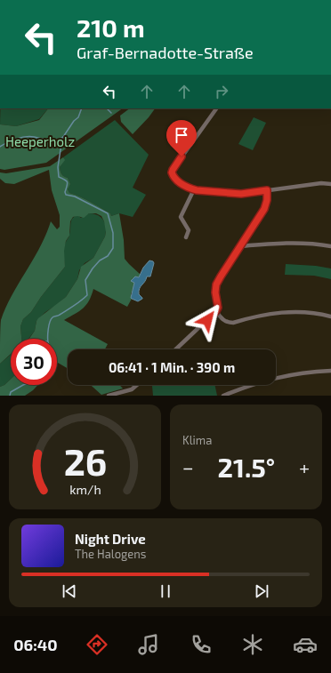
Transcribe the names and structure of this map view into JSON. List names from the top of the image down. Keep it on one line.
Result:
{"parks":["Heeperholz"],"page":{"turn":["210 m","Graf-Bernadotte-Straße"],"limit":"30","trip":"06:41 · 1 Min. · 390 m","tile":"Klima","heat":["−","21.5°","+"],"song":["Night Drive","The Halogens"],"tabs":"06:40","gauge":["26","km/h"]}}
